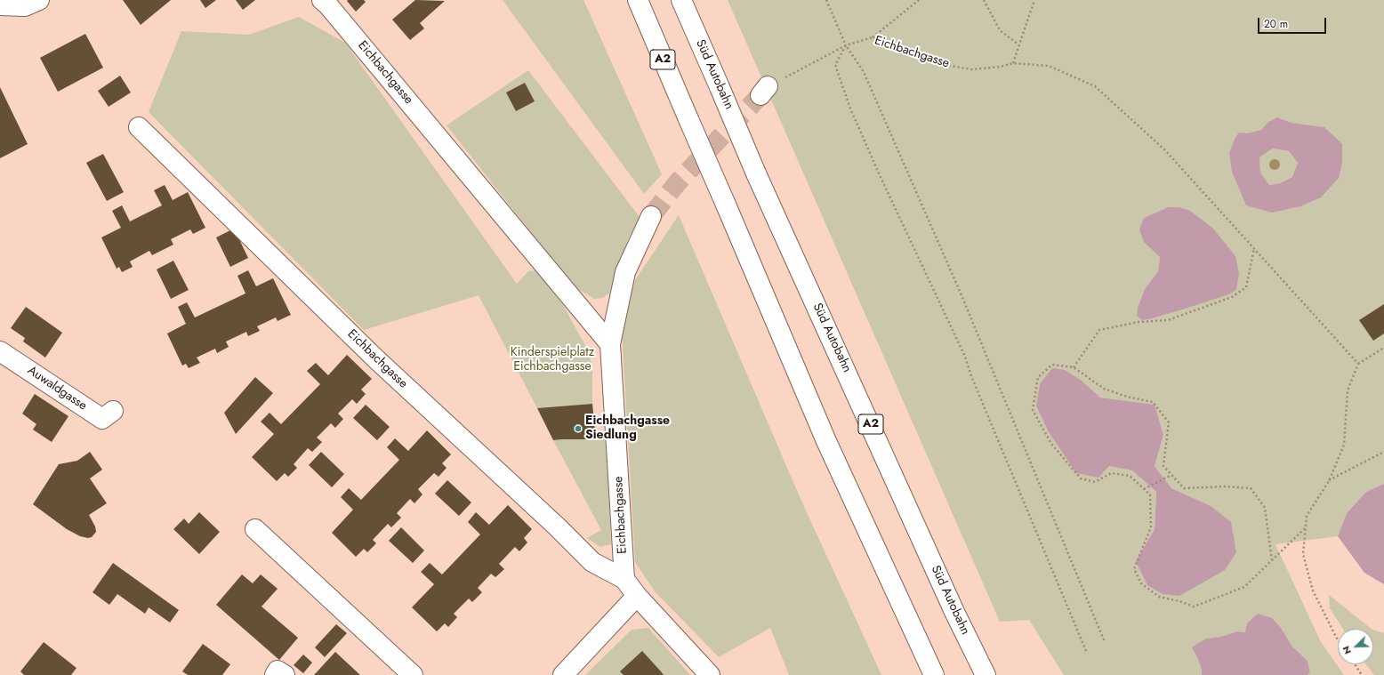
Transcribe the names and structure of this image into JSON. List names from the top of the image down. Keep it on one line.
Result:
{"streets":{"main road":["Eichbachgasse","A2","Süd Autobahn","Auwaldgasse"]},"parks":["Kinderspielplatz Eichbachgasse"],"places":["Eichbachgasse Siedlung"],"scale_bar":"20 m","north":"bottom left"}
